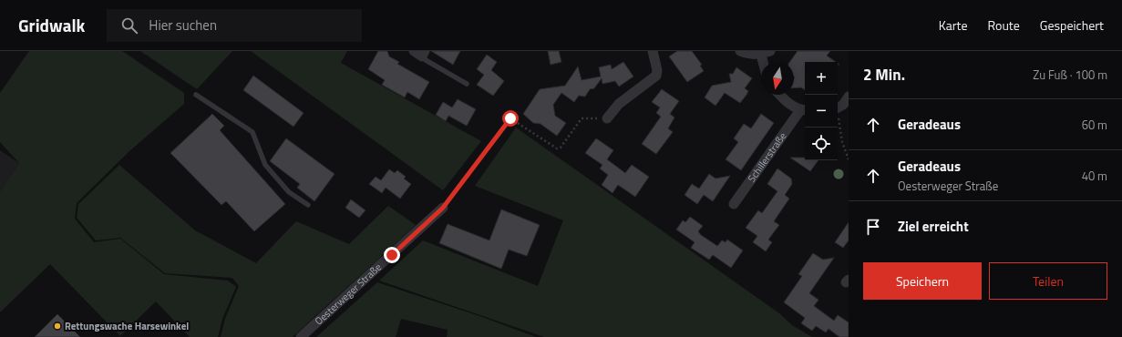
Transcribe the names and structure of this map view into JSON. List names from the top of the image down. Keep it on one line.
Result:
{"streets":{"street":["Schillerstraße","Oesterweger Straße"]},"places":["Rettungswache Harsewinkel"],"north":"bottom","page":{"header":"Gridwalk","search":"Hier suchen","nav":["Karte","Route","Gespeichert"],"heading":["2 Min.","Zu Fuß · 100 m"],"map_buttons":["+","−"],"list":[["Geradeaus","60 m"],["Geradeaus","Oesterweger Straße","40 m"],"Ziel erreicht"],"buttons":["Speichern","Teilen"]}}
